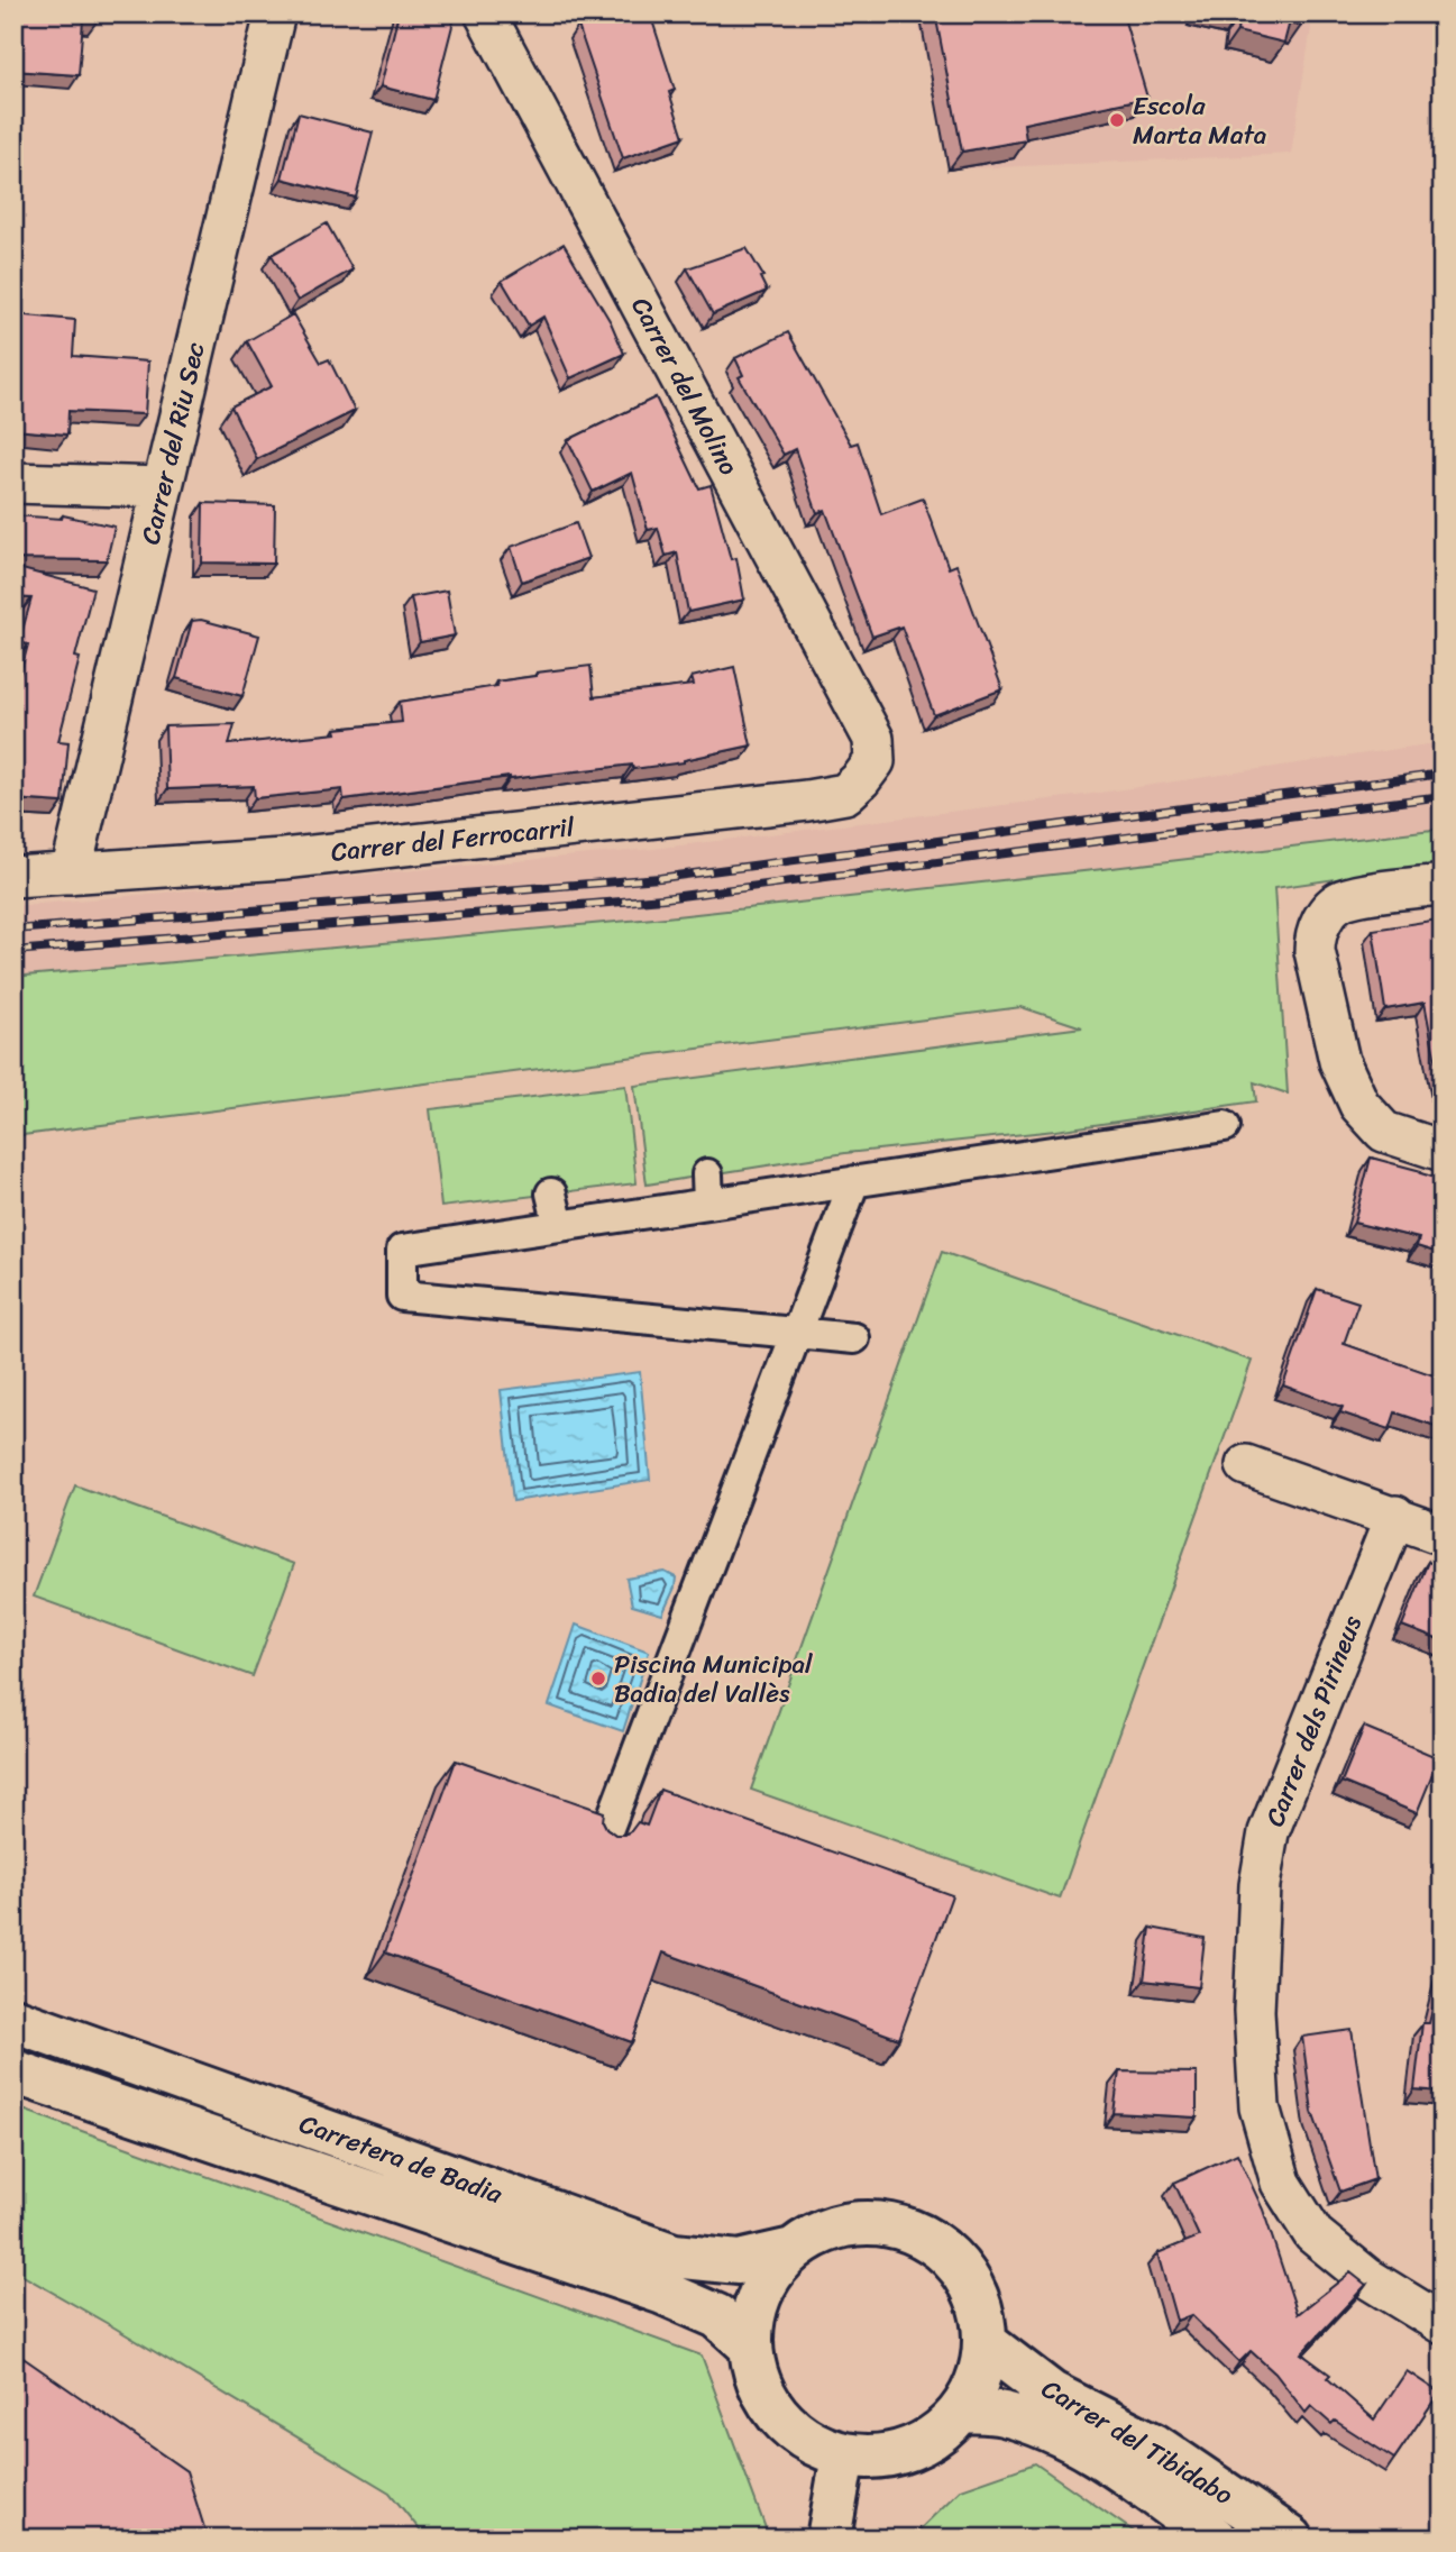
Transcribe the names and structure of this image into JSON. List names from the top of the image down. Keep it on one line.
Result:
{"streets":{"street":["Carrer del Molino","Carrer del Riu Sec","Carrer del Ferrocarril","Carrer dels Pirineus","Carretera de Badia","Carrer del Tibidabo"]},"crossings":[["Carrer del Molino","Carrer del Ferrocarril"],["Carrer del Riu Sec","Carrer del Ferrocarril"],["Carretera de Badia","Carrer del Tibidabo"]],"places":["Escola Marta Mata","Piscina Municipal Badia del Vallès"]}
